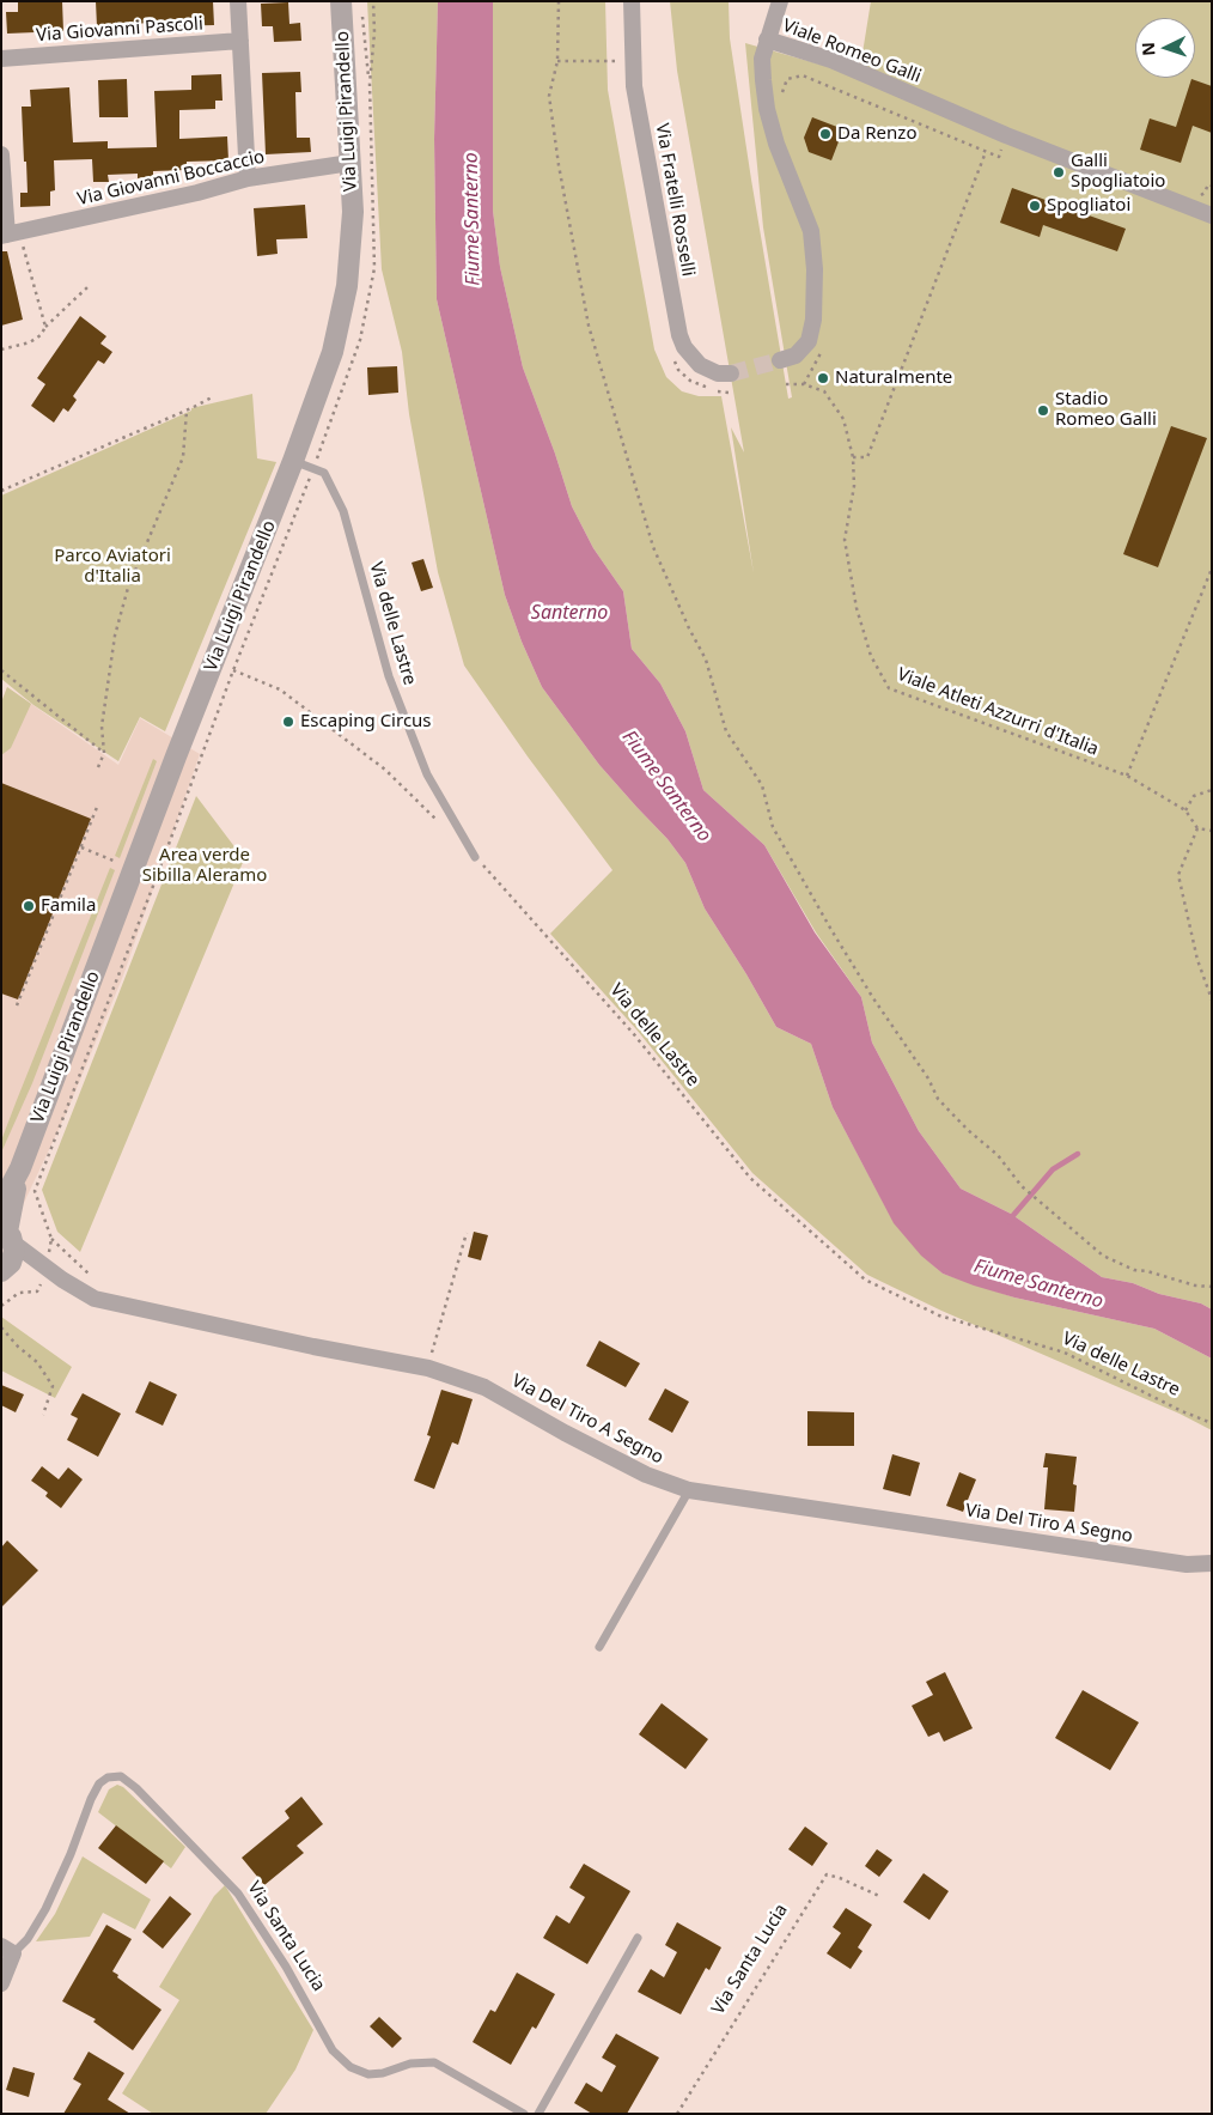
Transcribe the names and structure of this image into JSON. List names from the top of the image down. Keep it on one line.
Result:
{"streets":{"street":["Via Giovanni Pascoli","Viale Romeo Galli","Via Luigi Pirandello","Via Giovanni Boccaccio","Via Fratelli Rosselli","Via Del Tiro A Segno","Via Santa Lucia"],"lane":["Via delle Lastre"],"path":["Viale Atleti Azzurri d'Italia"]},"crossings":[["Via Luigi Pirandello","Via Giovanni Boccaccio"],["Via Luigi Pirandello","Via delle Lastre"],["Via Luigi Pirandello","Via Del Tiro A Segno"]],"water":["Fiume Santerno","Santerno"],"parks":["Parco Aviatori d'Italia","Area verde Sibilla Aleramo"],"places":["Da Renzo","Galli Spogliatoio","Spogliatoi","Naturalmente","Stadio Romeo Galli","Escaping Circus","Famila"],"north":"left"}
